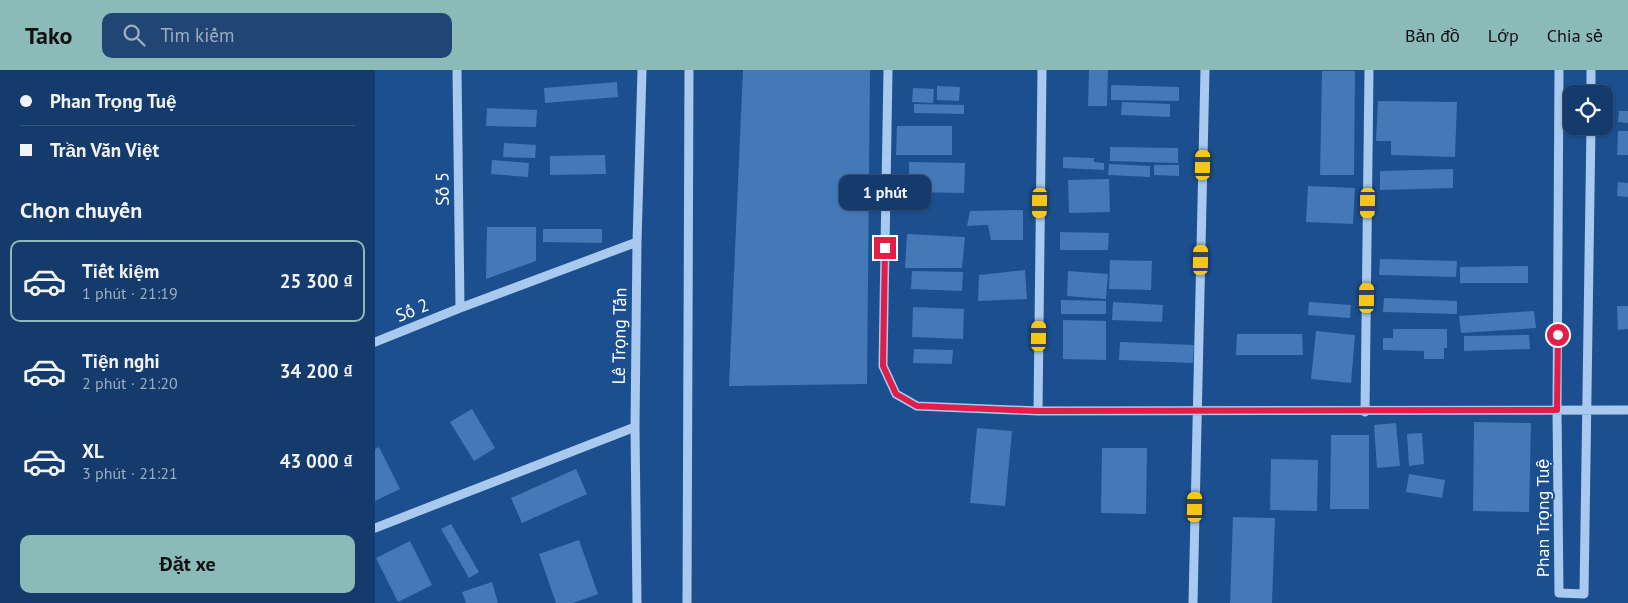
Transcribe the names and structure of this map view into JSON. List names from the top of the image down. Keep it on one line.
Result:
{"streets":{"street":["Số 5","Số 2","Lê Trọng Tấn","Phan Trọng Tuệ"]},"crossings":[["Số 5","Số 2"],["Số 2","Lê Trọng Tấn"]],"page":{"header":"Tako","search":"Tìm kiếm","nav":["Bản đồ","Lớp","Chia sẻ"],"banner":["Phan Trọng Tuệ","Trần Văn Việt"],"bubble":"1 phút","heading":"Chọn chuyến","list":[{"name":"Tiết kiệm","note":"1 phút · 21:19","value":"25 300 ₫"},{"name":"Tiện nghi","note":"2 phút · 21:20","value":"34 200 ₫"},{"name":"XL","note":"3 phút · 21:21","value":"43 000 ₫"}],"buttons":"Đặt xe"}}
